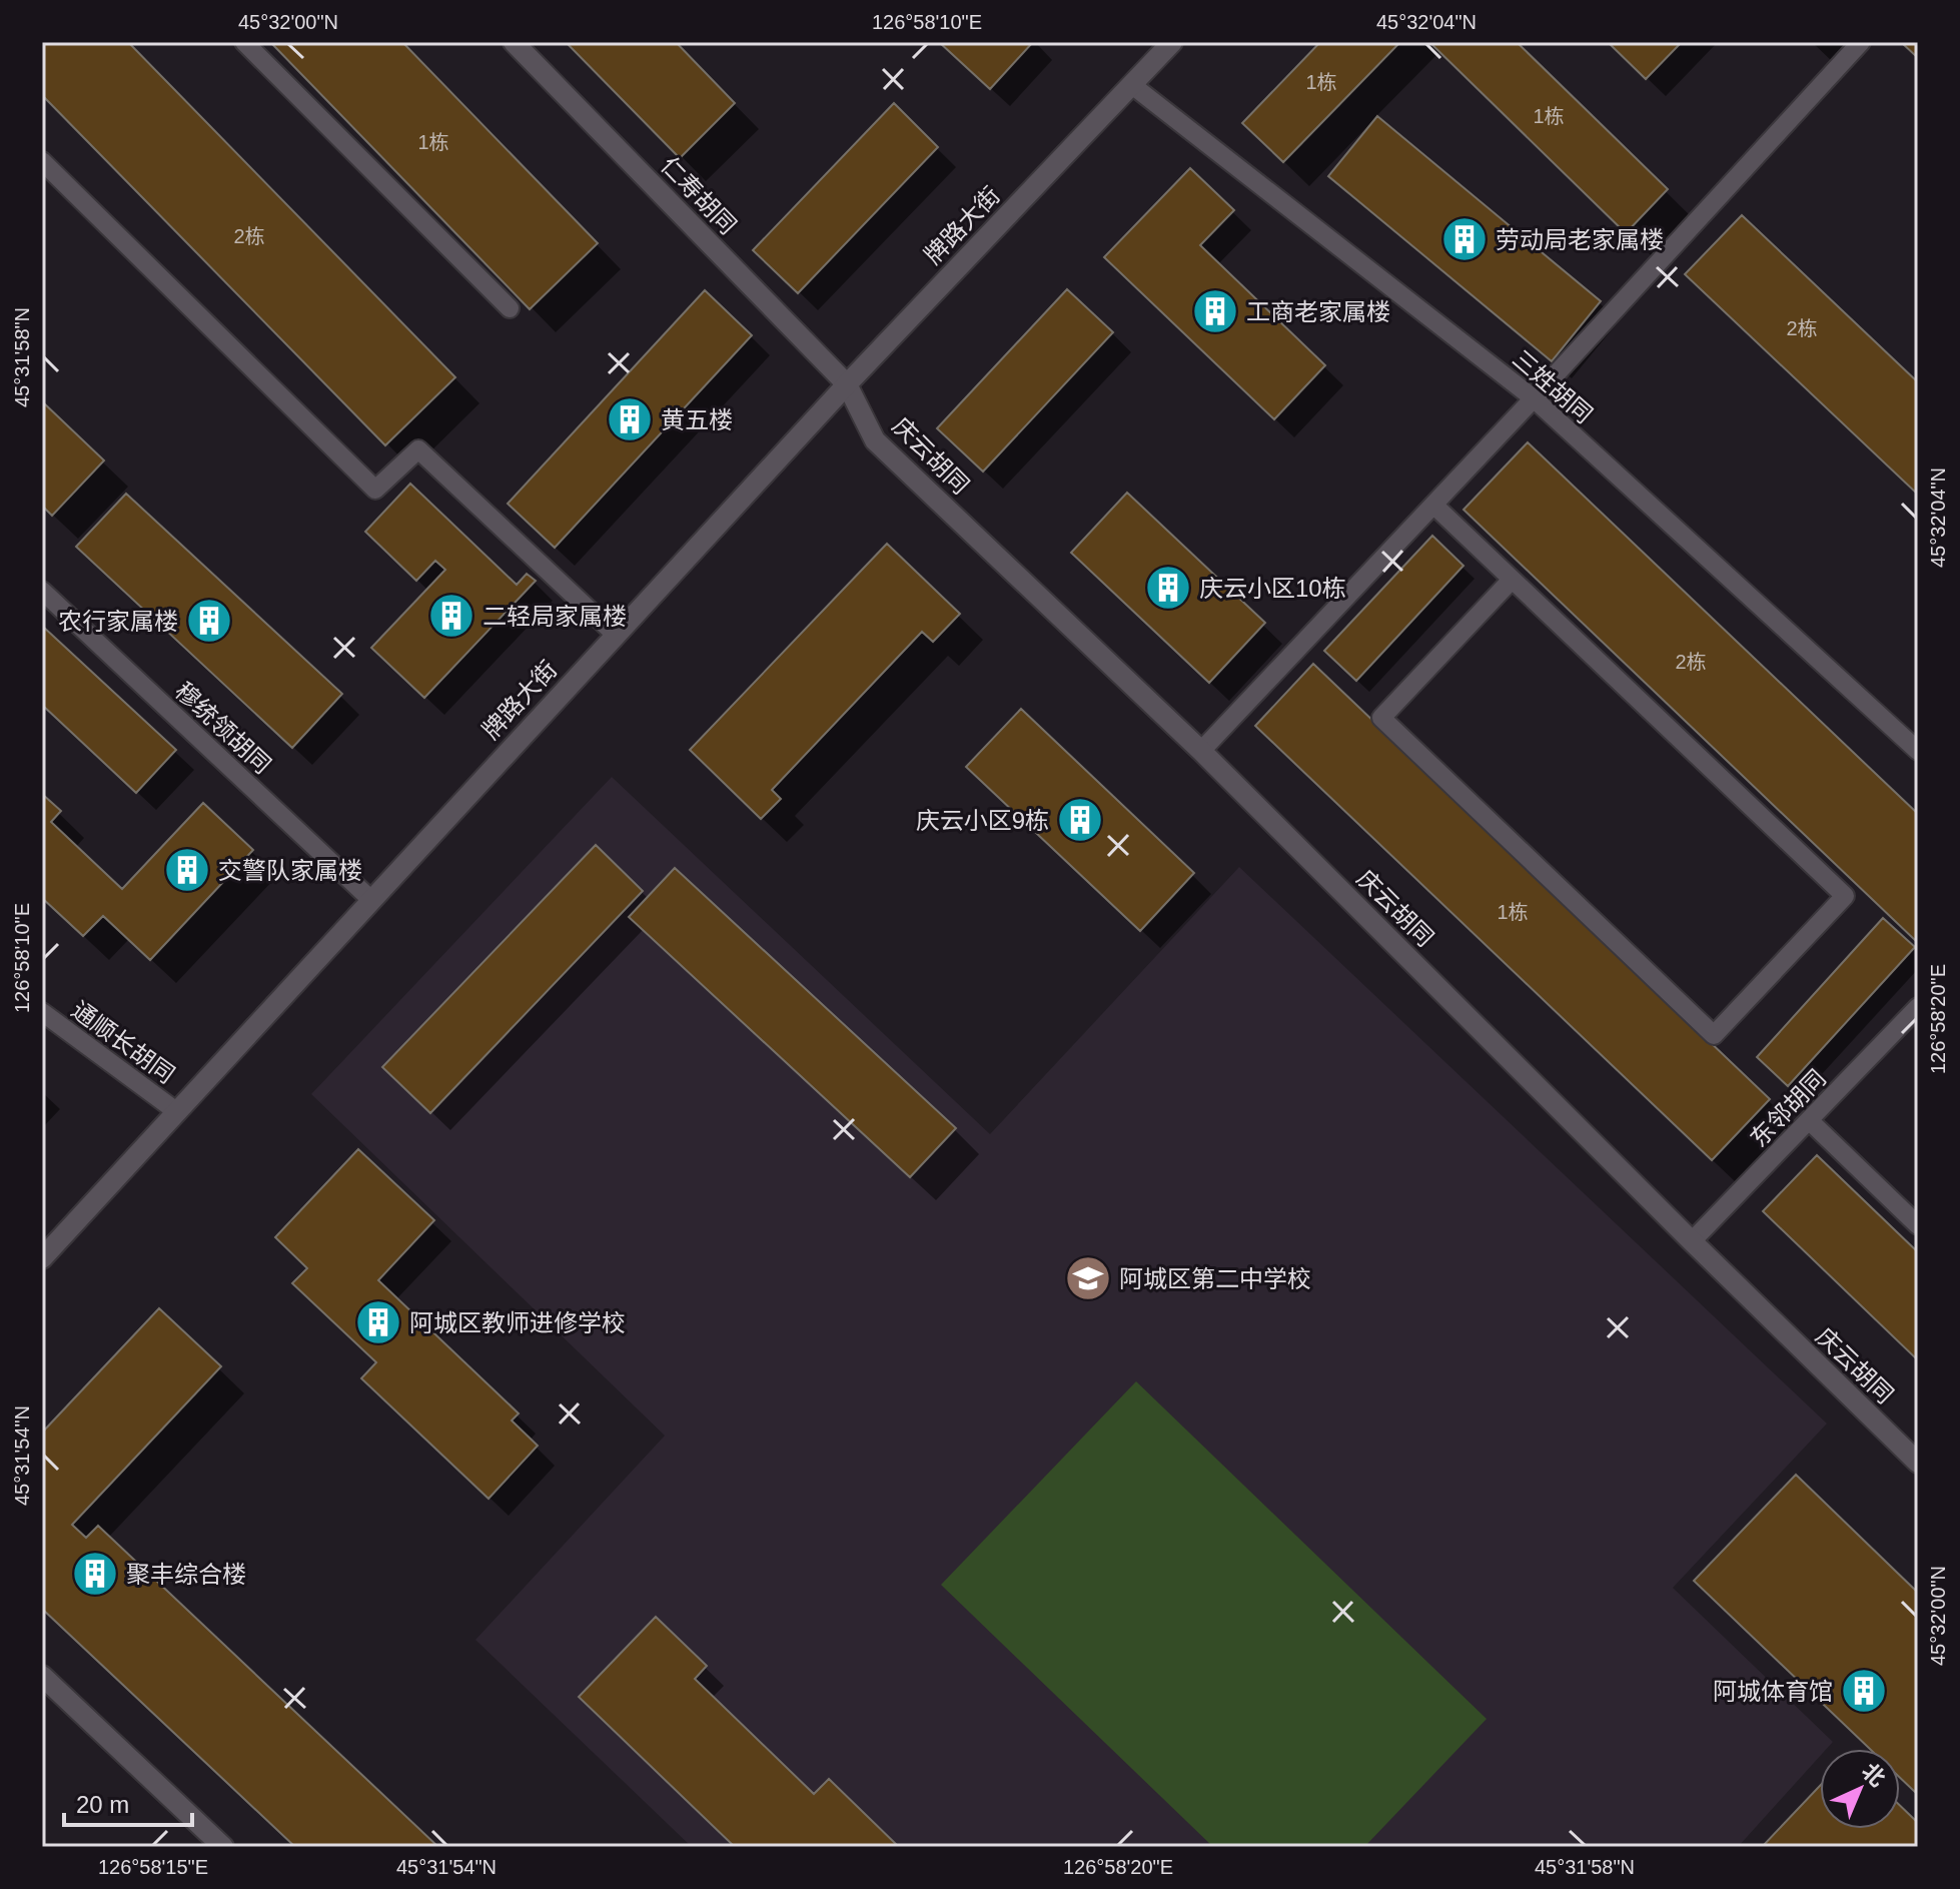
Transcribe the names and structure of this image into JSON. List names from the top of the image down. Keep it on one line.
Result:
{"streets":{"street":["仁寿胡同","牌路大街","庆云胡同"],"lane":["三姓胡同","穆统领胡同","通顺长胡同","东邻胡同"]},"crossings":[["仁寿胡同","牌路大街"],["仁寿胡同","庆云胡同"],["牌路大街","三姓胡同"],["牌路大街","庆云胡同"],["牌路大街","穆统领胡同"],["牌路大街","通顺长胡同"],["庆云胡同","东邻胡同"]],"places":{"building":["劳动局老家属楼","工商老家属楼","黄五楼","庆云小区10栋","二轻局家属楼","农行家属楼","庆云小区9栋","交警队家属楼","阿城区教师进修学校","聚丰综合楼","阿城体育馆"],"school or university":["阿城区第二中学校"]},"house_numbers":["1栋","1栋","1栋","2栋","2栋","2栋","1栋"],"scale_bar":"20 m","north":"top right","coordinates":["45°32'00\"N","126°58'10\"E","45°32'04\"N","45°31'58\"N","126°58'20\"E","45°31'54\"N","126°58'15\"E"]}
